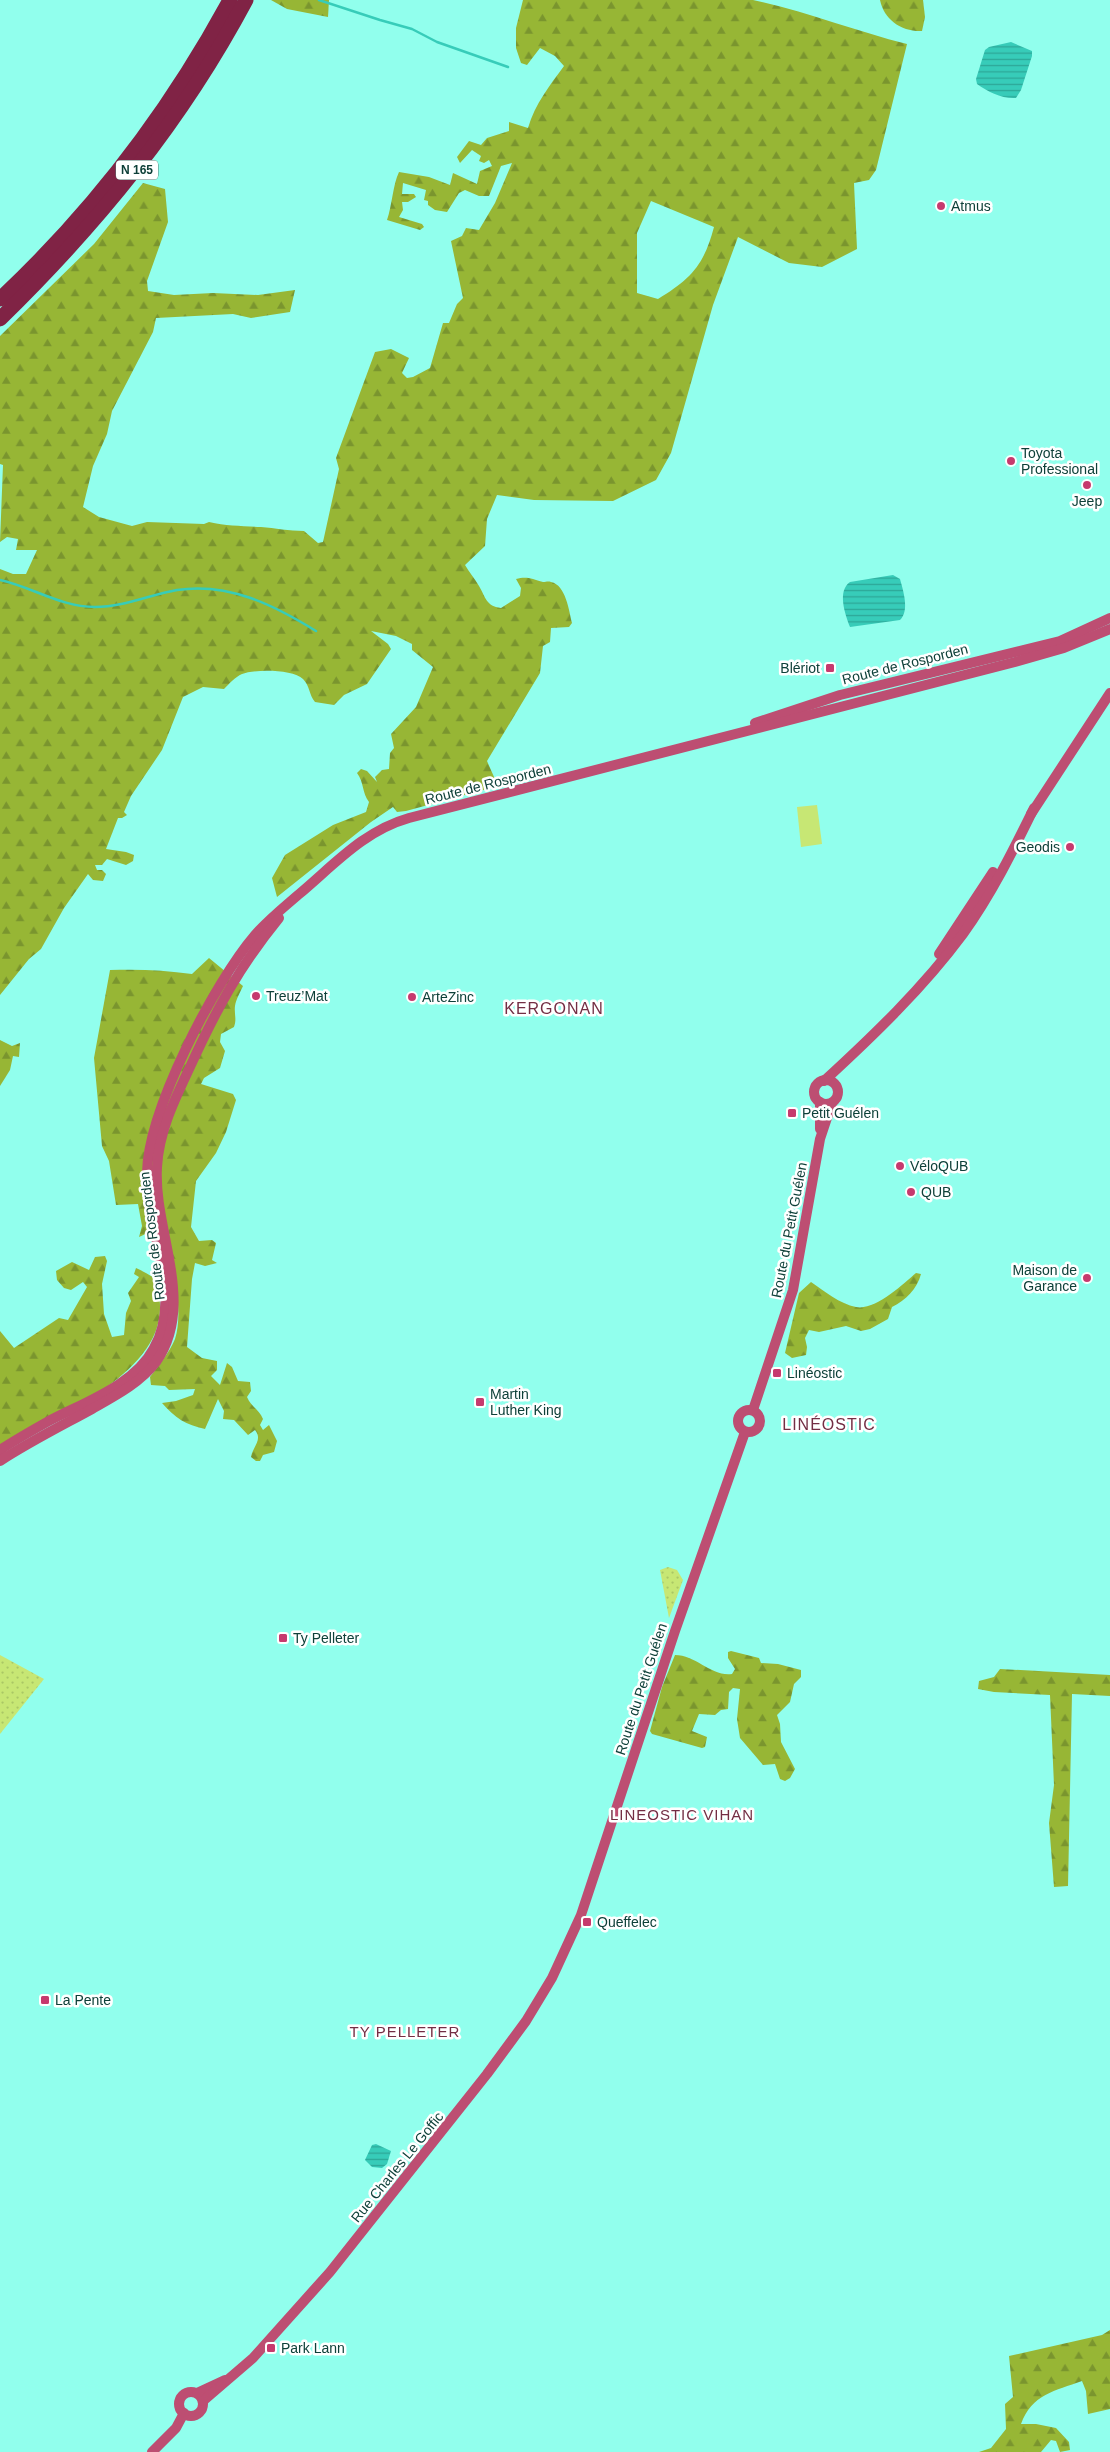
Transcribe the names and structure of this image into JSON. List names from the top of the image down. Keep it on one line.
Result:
{"streets":{"highway":["N 165"],"main road":["Route de Rosporden","Route du Petit Guélen","Rue Charles Le Goffic"]},"crossings":[["Route du Petit Guélen","Rue Charles Le Goffic"]],"districts":["KERGONAN","LINÉOSTIC","LINEOSTIC VIHAN","TY PELLETER"],"places":{"other":["Atmus","Toyota Professional","Jeep","Geodis","Treuz’Mat","ArteZinc","VéloQUB","QUB","Maison de Garance"],"transit":["Blériot","Petit Guélen","Linéostic","Martin Luther King","Ty Pelleter","Queffelec","La Pente","Park Lann"]}}
